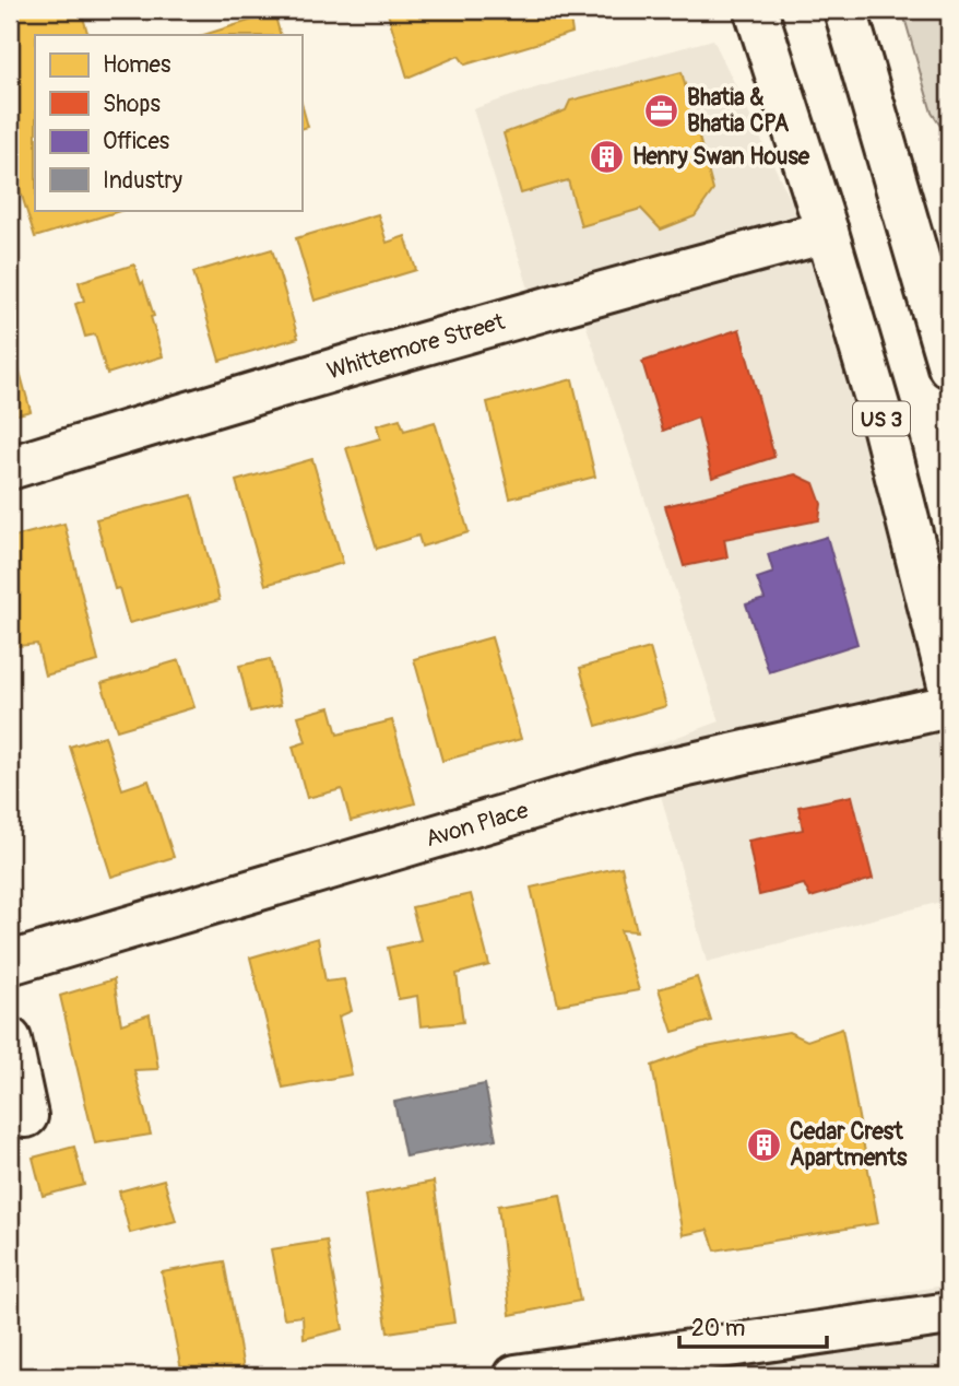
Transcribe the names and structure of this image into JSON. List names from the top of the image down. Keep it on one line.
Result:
{"streets":{"main road":["Whittemore Street","US 3","Avon Place"]},"crossings":[["Whittemore Street","US 3"]],"places":{"office":["Bhatia & Bhatia CPA"],"building":["Henry Swan House","Cedar Crest Apartments"]},"legend":["Homes","Shops","Offices","Industry"],"scale_bar":"20 m"}
